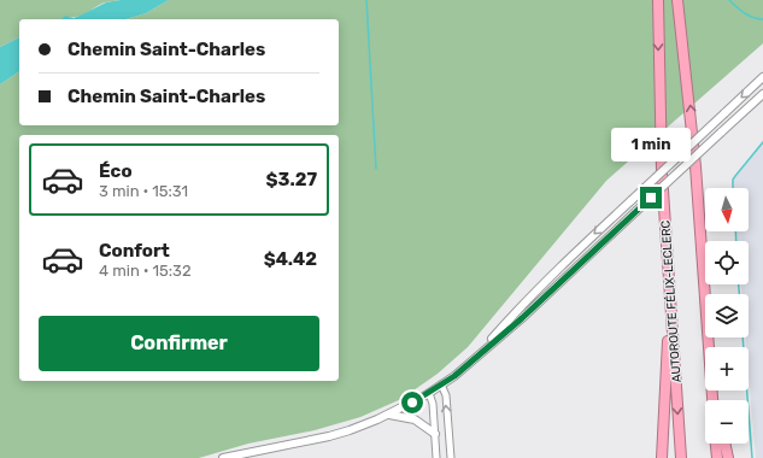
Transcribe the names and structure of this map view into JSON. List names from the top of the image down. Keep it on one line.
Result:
{"streets":{"highway":["AUTOROUTE FÉLIX-LECLERC"]},"north":"bottom","page":{"banner":["Chemin Saint-Charles","Chemin Saint-Charles"],"bubble":"1 min","list":[{"name":"Éco","note":"3 min · 15:31","value":"$3.27"},{"name":"Confort","note":"4 min · 15:32","value":"$4.42"}],"map_buttons":["+","−"],"buttons":"Confirmer"}}
